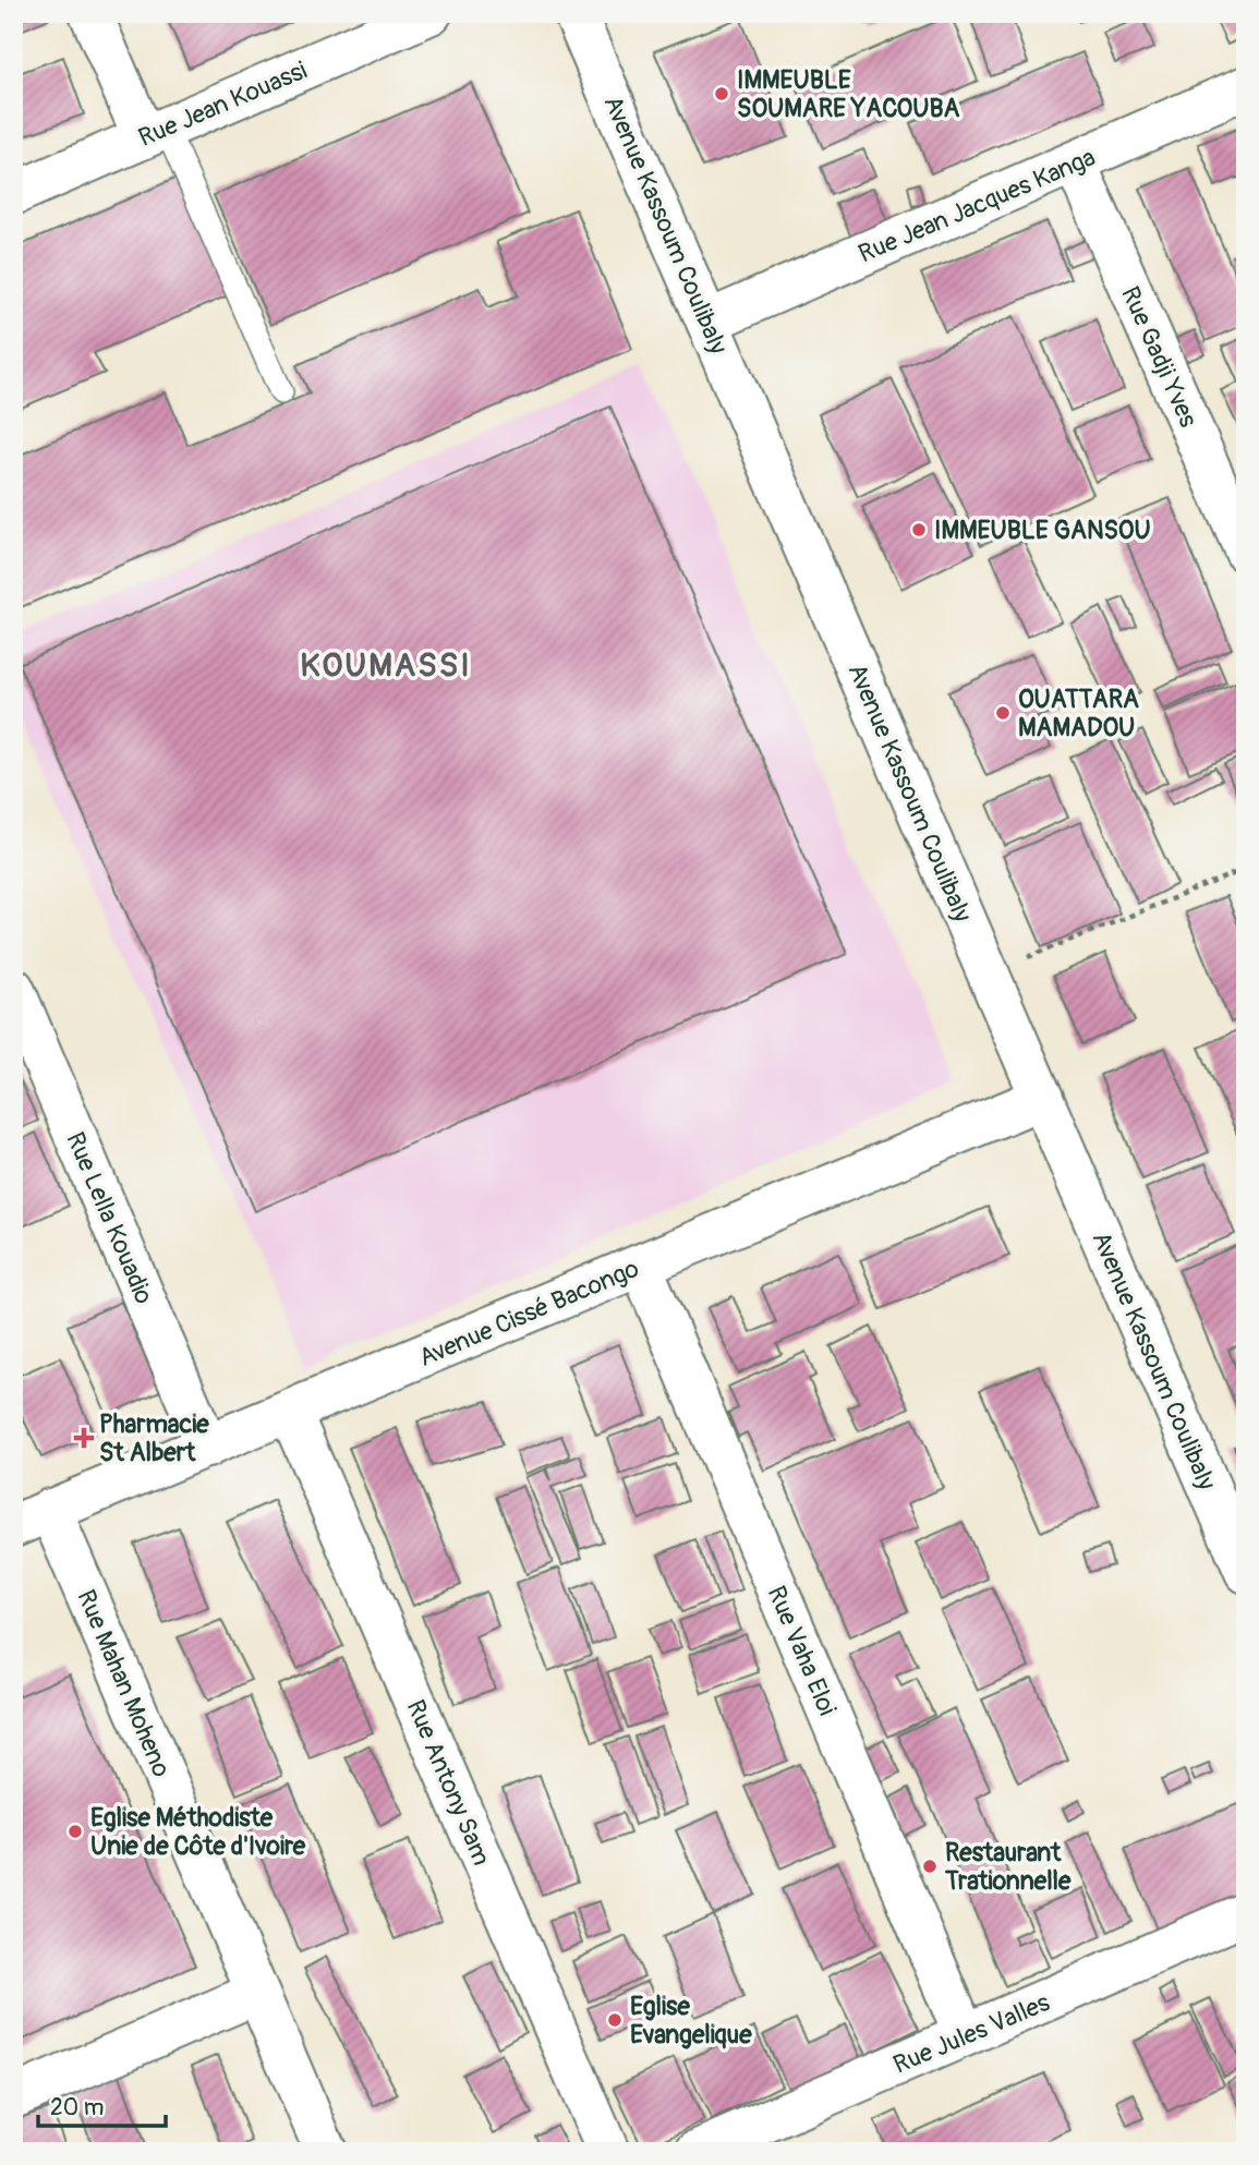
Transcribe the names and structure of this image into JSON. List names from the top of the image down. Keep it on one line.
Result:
{"streets":{"street":["Rue Jean Kouassi","Rue Jean Jacques Kanga","Avenue Kassoum Coulibaly","Rue Gadji Yves","Rue Lella Kouadio","Avenue Cissé Bacongo","Rue Vaha Eloi","Rue Mahan Moheno","Rue Antony Sam","Rue Jules Valles"]},"crossings":[["Rue Jean Jacques Kanga","Avenue Kassoum Coulibaly"],["Rue Jean Jacques Kanga","Rue Gadji Yves"],["Avenue Kassoum Coulibaly","Avenue Cissé Bacongo"],["Rue Lella Kouadio","Avenue Cissé Bacongo"],["Avenue Cissé Bacongo","Rue Vaha Eloi"],["Avenue Cissé Bacongo","Rue Mahan Moheno"],["Avenue Cissé Bacongo","Rue Antony Sam"],["Rue Vaha Eloi","Rue Jules Valles"]],"districts":["KOUMASSI"],"places":{"other":["IMMEUBLE SOUMARE YACOUBA","IMMEUBLE GANSOU","OUATTARA MAMADOU","Eglise Méthodiste Unie de Côte d'Ivoire","Restaurant Trationnelle","Eglise Evangelique"],"health":["Pharmacie St Albert"]},"scale_bar":"20 m"}
